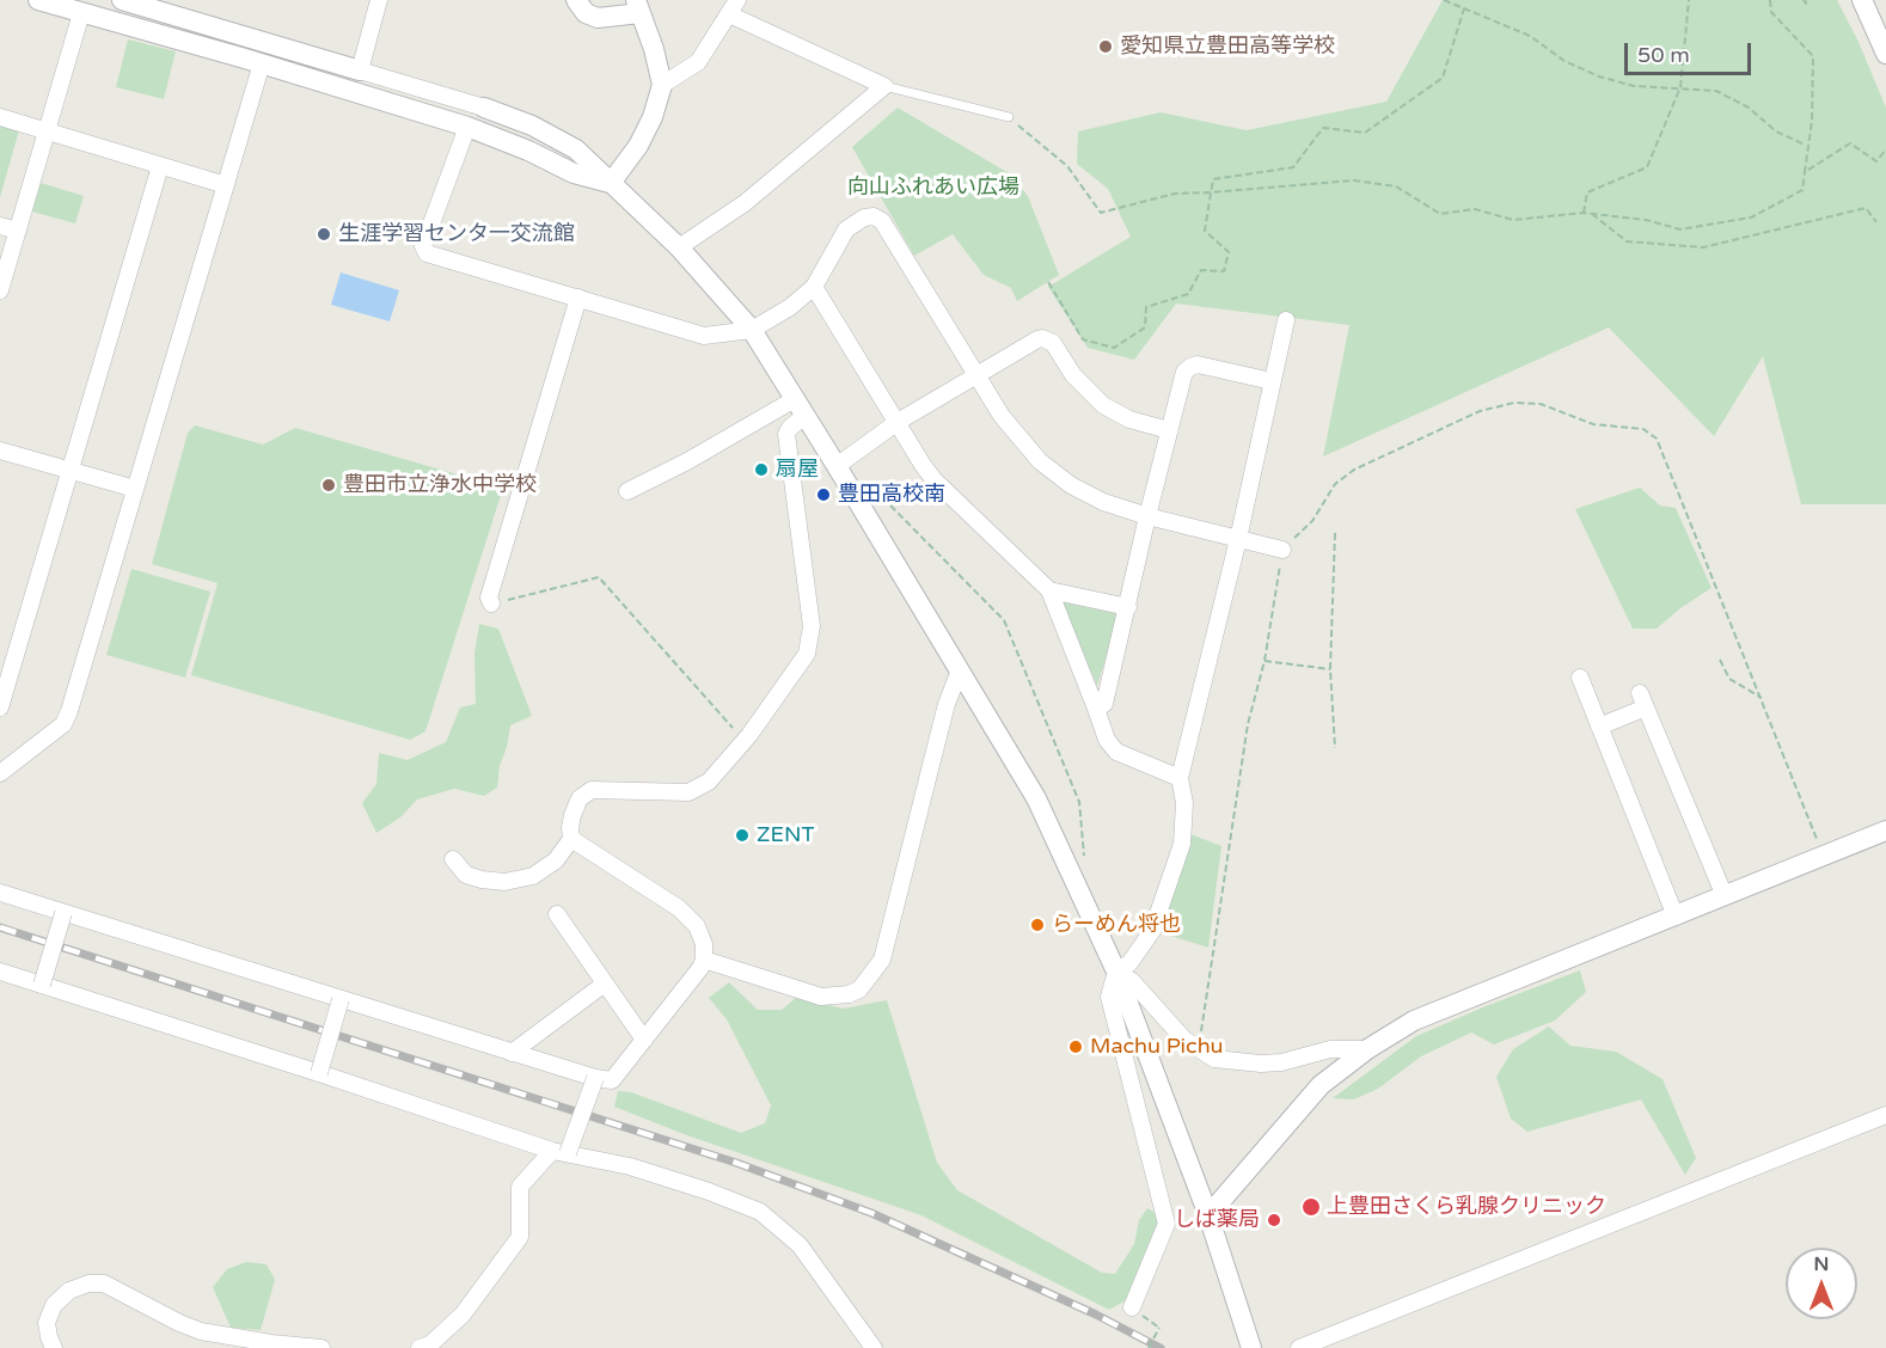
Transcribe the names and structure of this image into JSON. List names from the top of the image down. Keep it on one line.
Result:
{"parks":["向山ふれあい広場"],"places":["愛知県立豊田高等学校","生涯学習センタ一交流館","扇屋","豊田市立浄水中学校","豊田高校南","ZENT","らーめん将也","Machu Pichu","上豊田さくら乳腺クリニック","しば薬局"],"scale_bar":"50 m","north":"top"}
